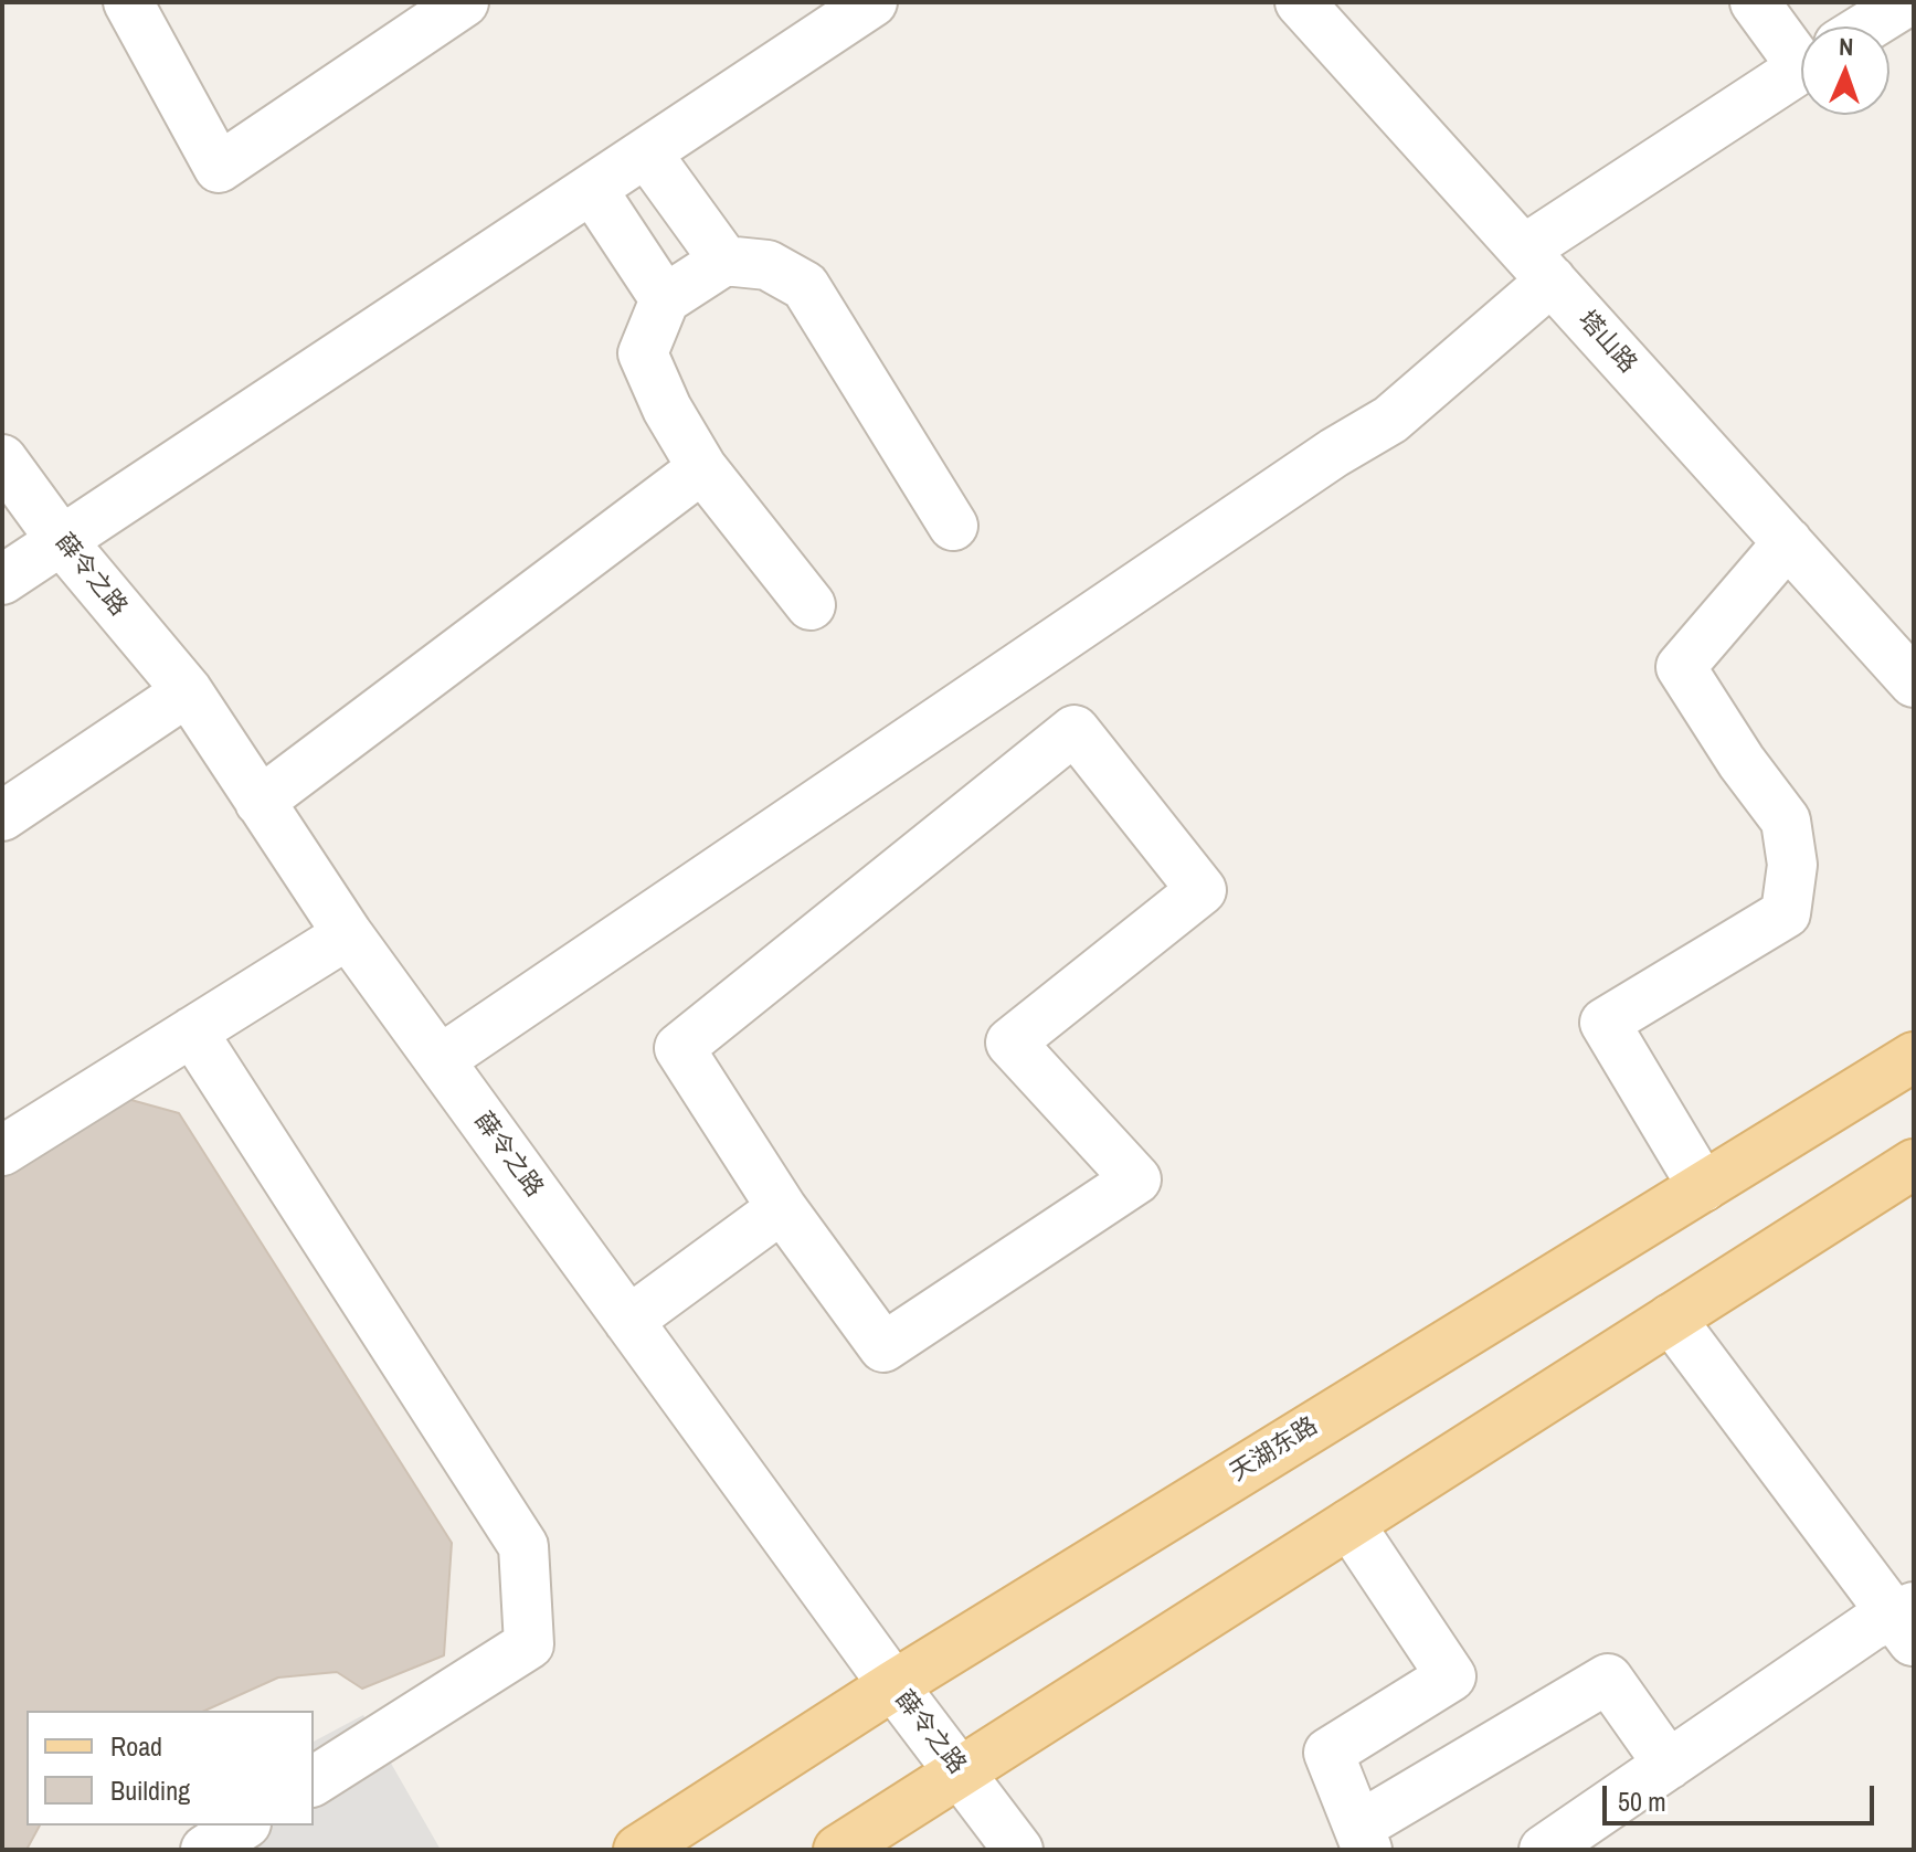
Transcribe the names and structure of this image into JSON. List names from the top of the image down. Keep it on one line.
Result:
{"streets":{"main road":["天湖东路"],"street":["塔山路","薛令之路"]},"crossings":[["薛令之路","天湖东路"]],"legend":["Road","Building"],"scale_bar":"50 m","north":"top"}
